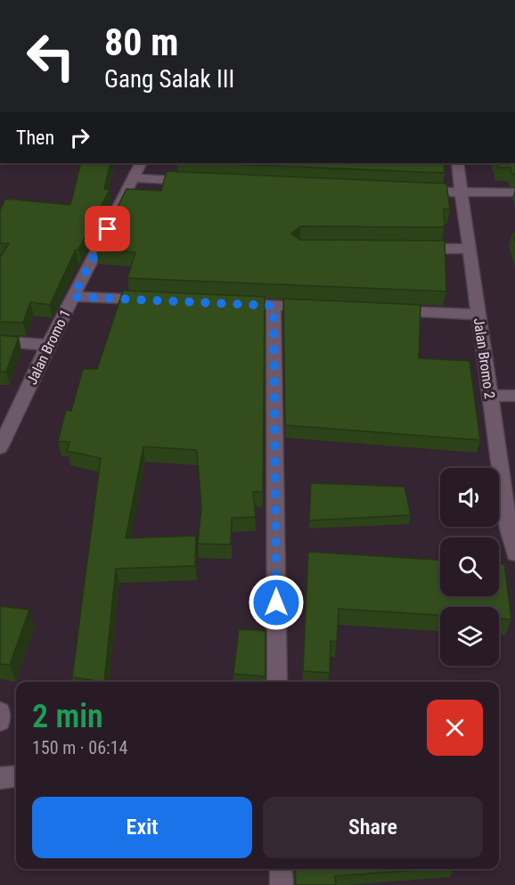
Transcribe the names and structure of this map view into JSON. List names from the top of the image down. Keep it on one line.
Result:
{"streets":{"street":["Jalan Bromo 1","Jalan Bromo 2"]},"page":{"turn":["80 m","Gang Salak III"],"then":"Then","heading":["2 min","150 m · 06:14"],"buttons":["Exit","Share"]}}
